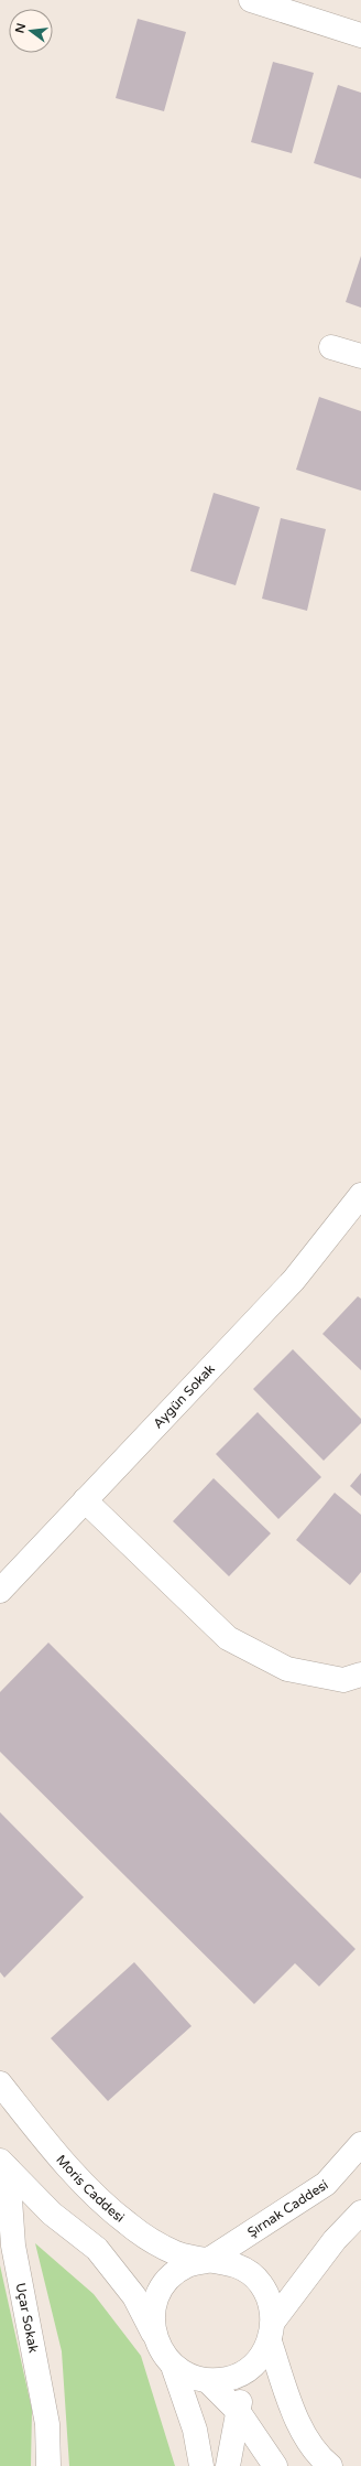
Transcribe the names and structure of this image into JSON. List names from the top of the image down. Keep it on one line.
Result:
{"streets":{"street":["Aygün Sokak","Moris Caddesi","Şırnak Caddesi","Uçar Sokak"]},"crossings":[["Moris Caddesi","Şırnak Caddesi"]],"north":"left"}
